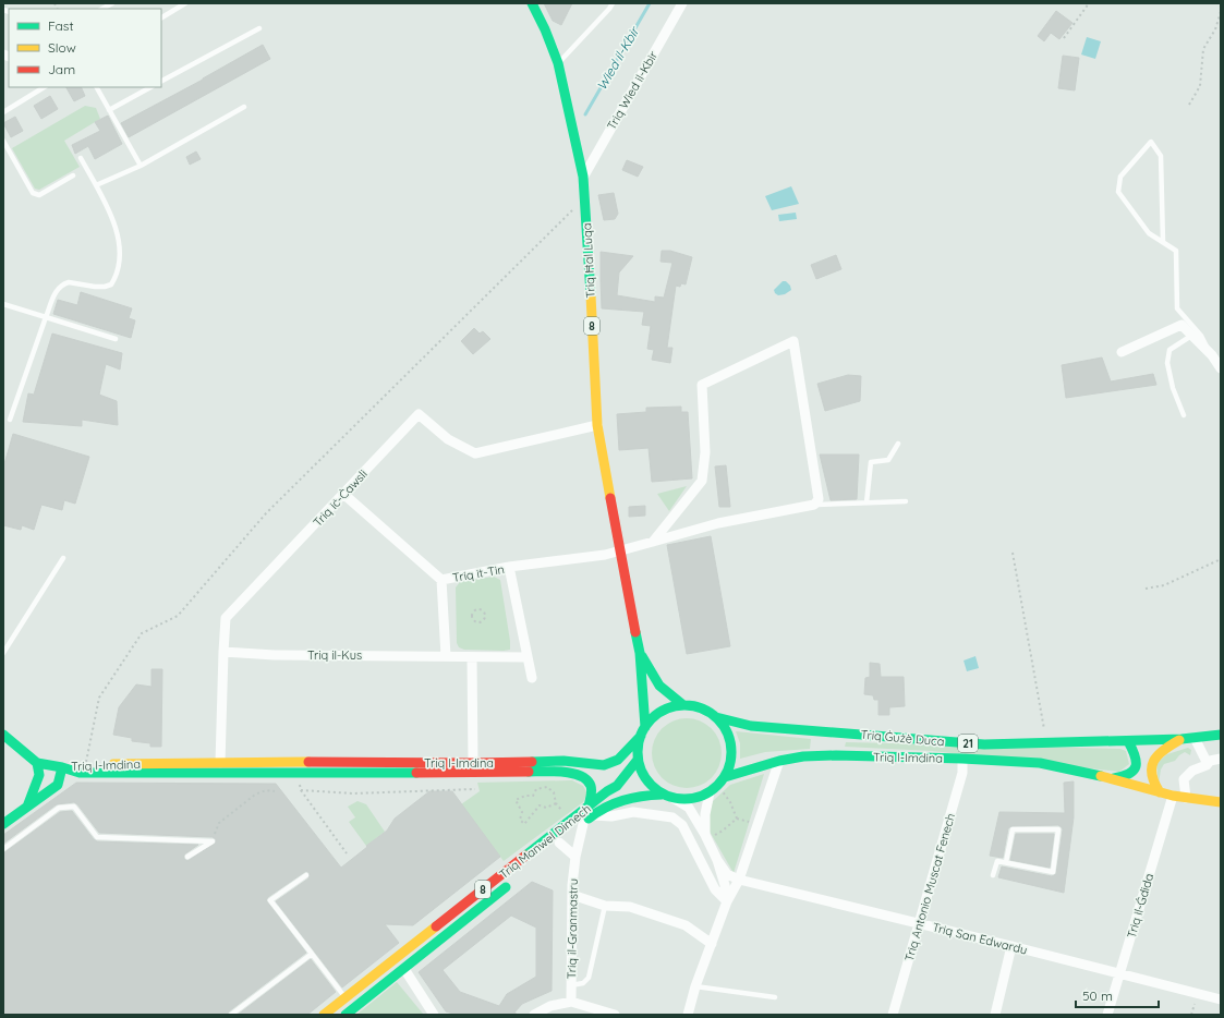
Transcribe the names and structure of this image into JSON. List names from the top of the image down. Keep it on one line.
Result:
{"streets":{"main road":["Triq Ħal Luqa","8","Triq Ġużè Duca","21","Triq l-Imdina","Triq Manwel Dimech"],"street":["Triq Wied il-Kbir","Triq iċ-Ċawsli","Triq it-Tin","Triq il-Kus","Triq Antonio Muscat Fenech","Triq il-Ġdida","Triq il-Granmastru","Triq San Edwardu"]},"crossings":[["Triq Wied il-Kbir","Triq Ħal Luqa"],["Triq Ħal Luqa","8"],["Triq Ħal Luqa","Triq iċ-Ċawsli"],["Triq Ħal Luqa","Triq it-Tin"],["Triq Ħal Luqa","Triq Ġużè Duca"],["Triq Ħal Luqa","Triq l-Imdina"],["Triq Ħal Luqa","Triq Manwel Dimech"],["8","Triq Ġużè Duca"],["8","Triq l-Imdina"],["8","Triq Manwel Dimech"],["Triq iċ-Ċawsli","Triq it-Tin"],["Triq iċ-Ċawsli","Triq il-Kus"],["Triq iċ-Ċawsli","Triq l-Imdina"],["Triq Ġużè Duca","Triq l-Imdina"],["Triq Ġużè Duca","Triq Manwel Dimech"],["Triq l-Imdina","Triq Manwel Dimech"],["Triq l-Imdina","Triq Antonio Muscat Fenech"],["Triq l-Imdina","Triq il-Ġdida"],["Triq Manwel Dimech","Triq il-Granmastru"],["Triq Antonio Muscat Fenech","Triq San Edwardu"],["Triq il-Ġdida","Triq San Edwardu"]],"water":["Wied il-Kbir"],"legend":["Fast","Slow","Jam"],"scale_bar":"50 m"}
